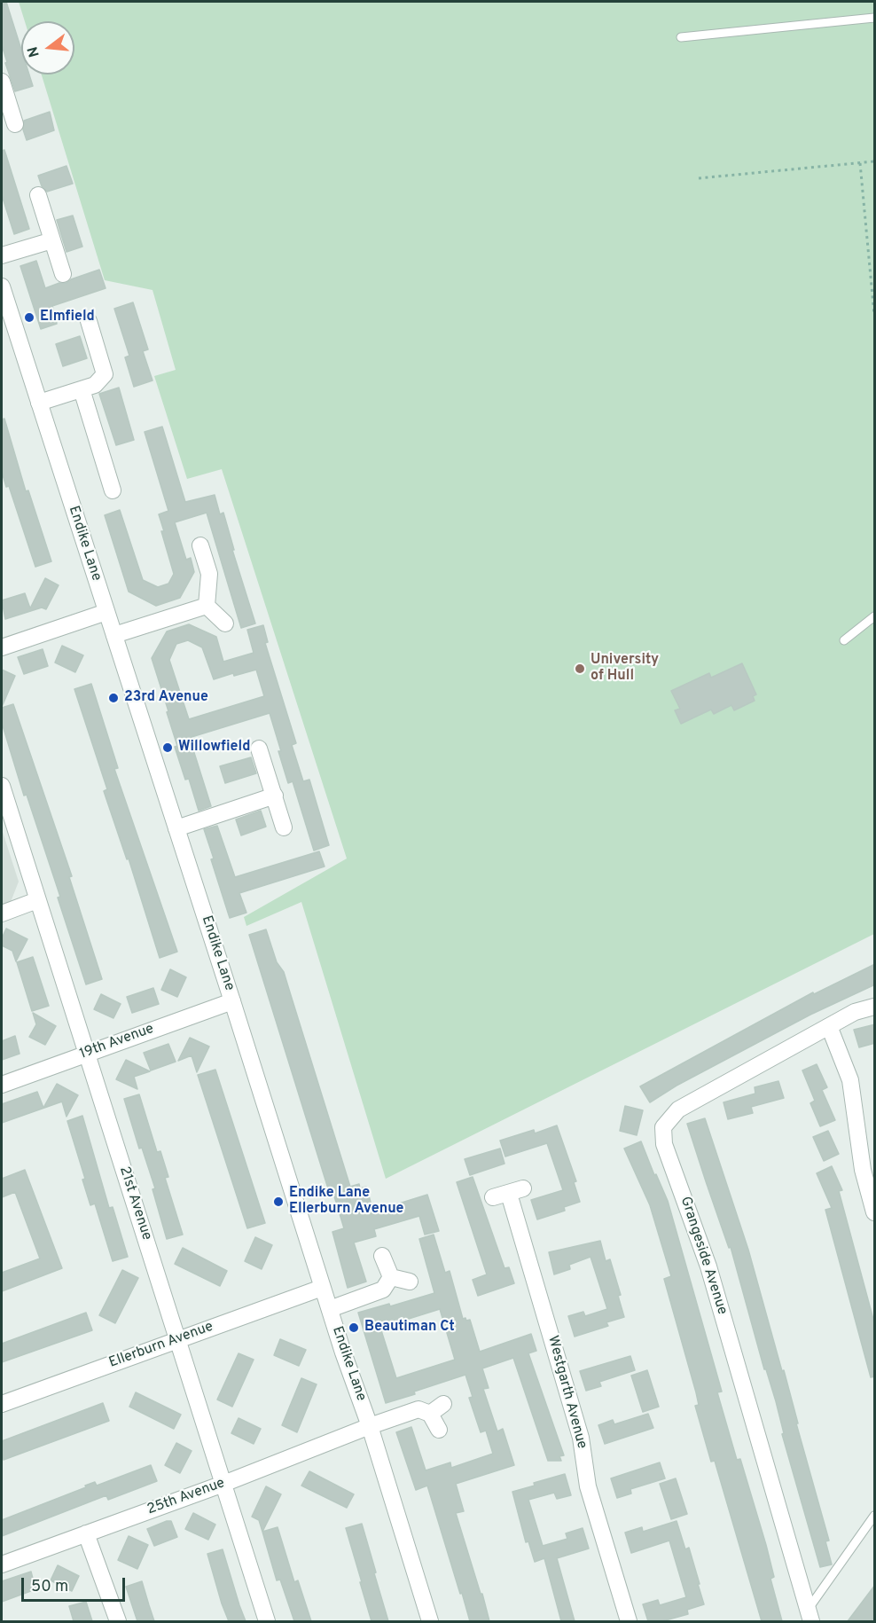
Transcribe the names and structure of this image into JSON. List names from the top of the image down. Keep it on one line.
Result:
{"streets":{"street":["Endike Lane","19th Avenue","21st Avenue","Grangeside Avenue","Ellerburn Avenue","Westgarth Avenue","25th Avenue"]},"crossings":[["Endike Lane","19th Avenue"],["Endike Lane","Ellerburn Avenue"],["Endike Lane","25th Avenue"],["19th Avenue","21st Avenue"],["21st Avenue","Ellerburn Avenue"],["21st Avenue","25th Avenue"]],"places":["Elmfield","University of Hull","23rd Avenue","Willowfield","Endike Lane Ellerburn Avenue","Beautiman Ct"],"scale_bar":"50 m","north":"left"}
